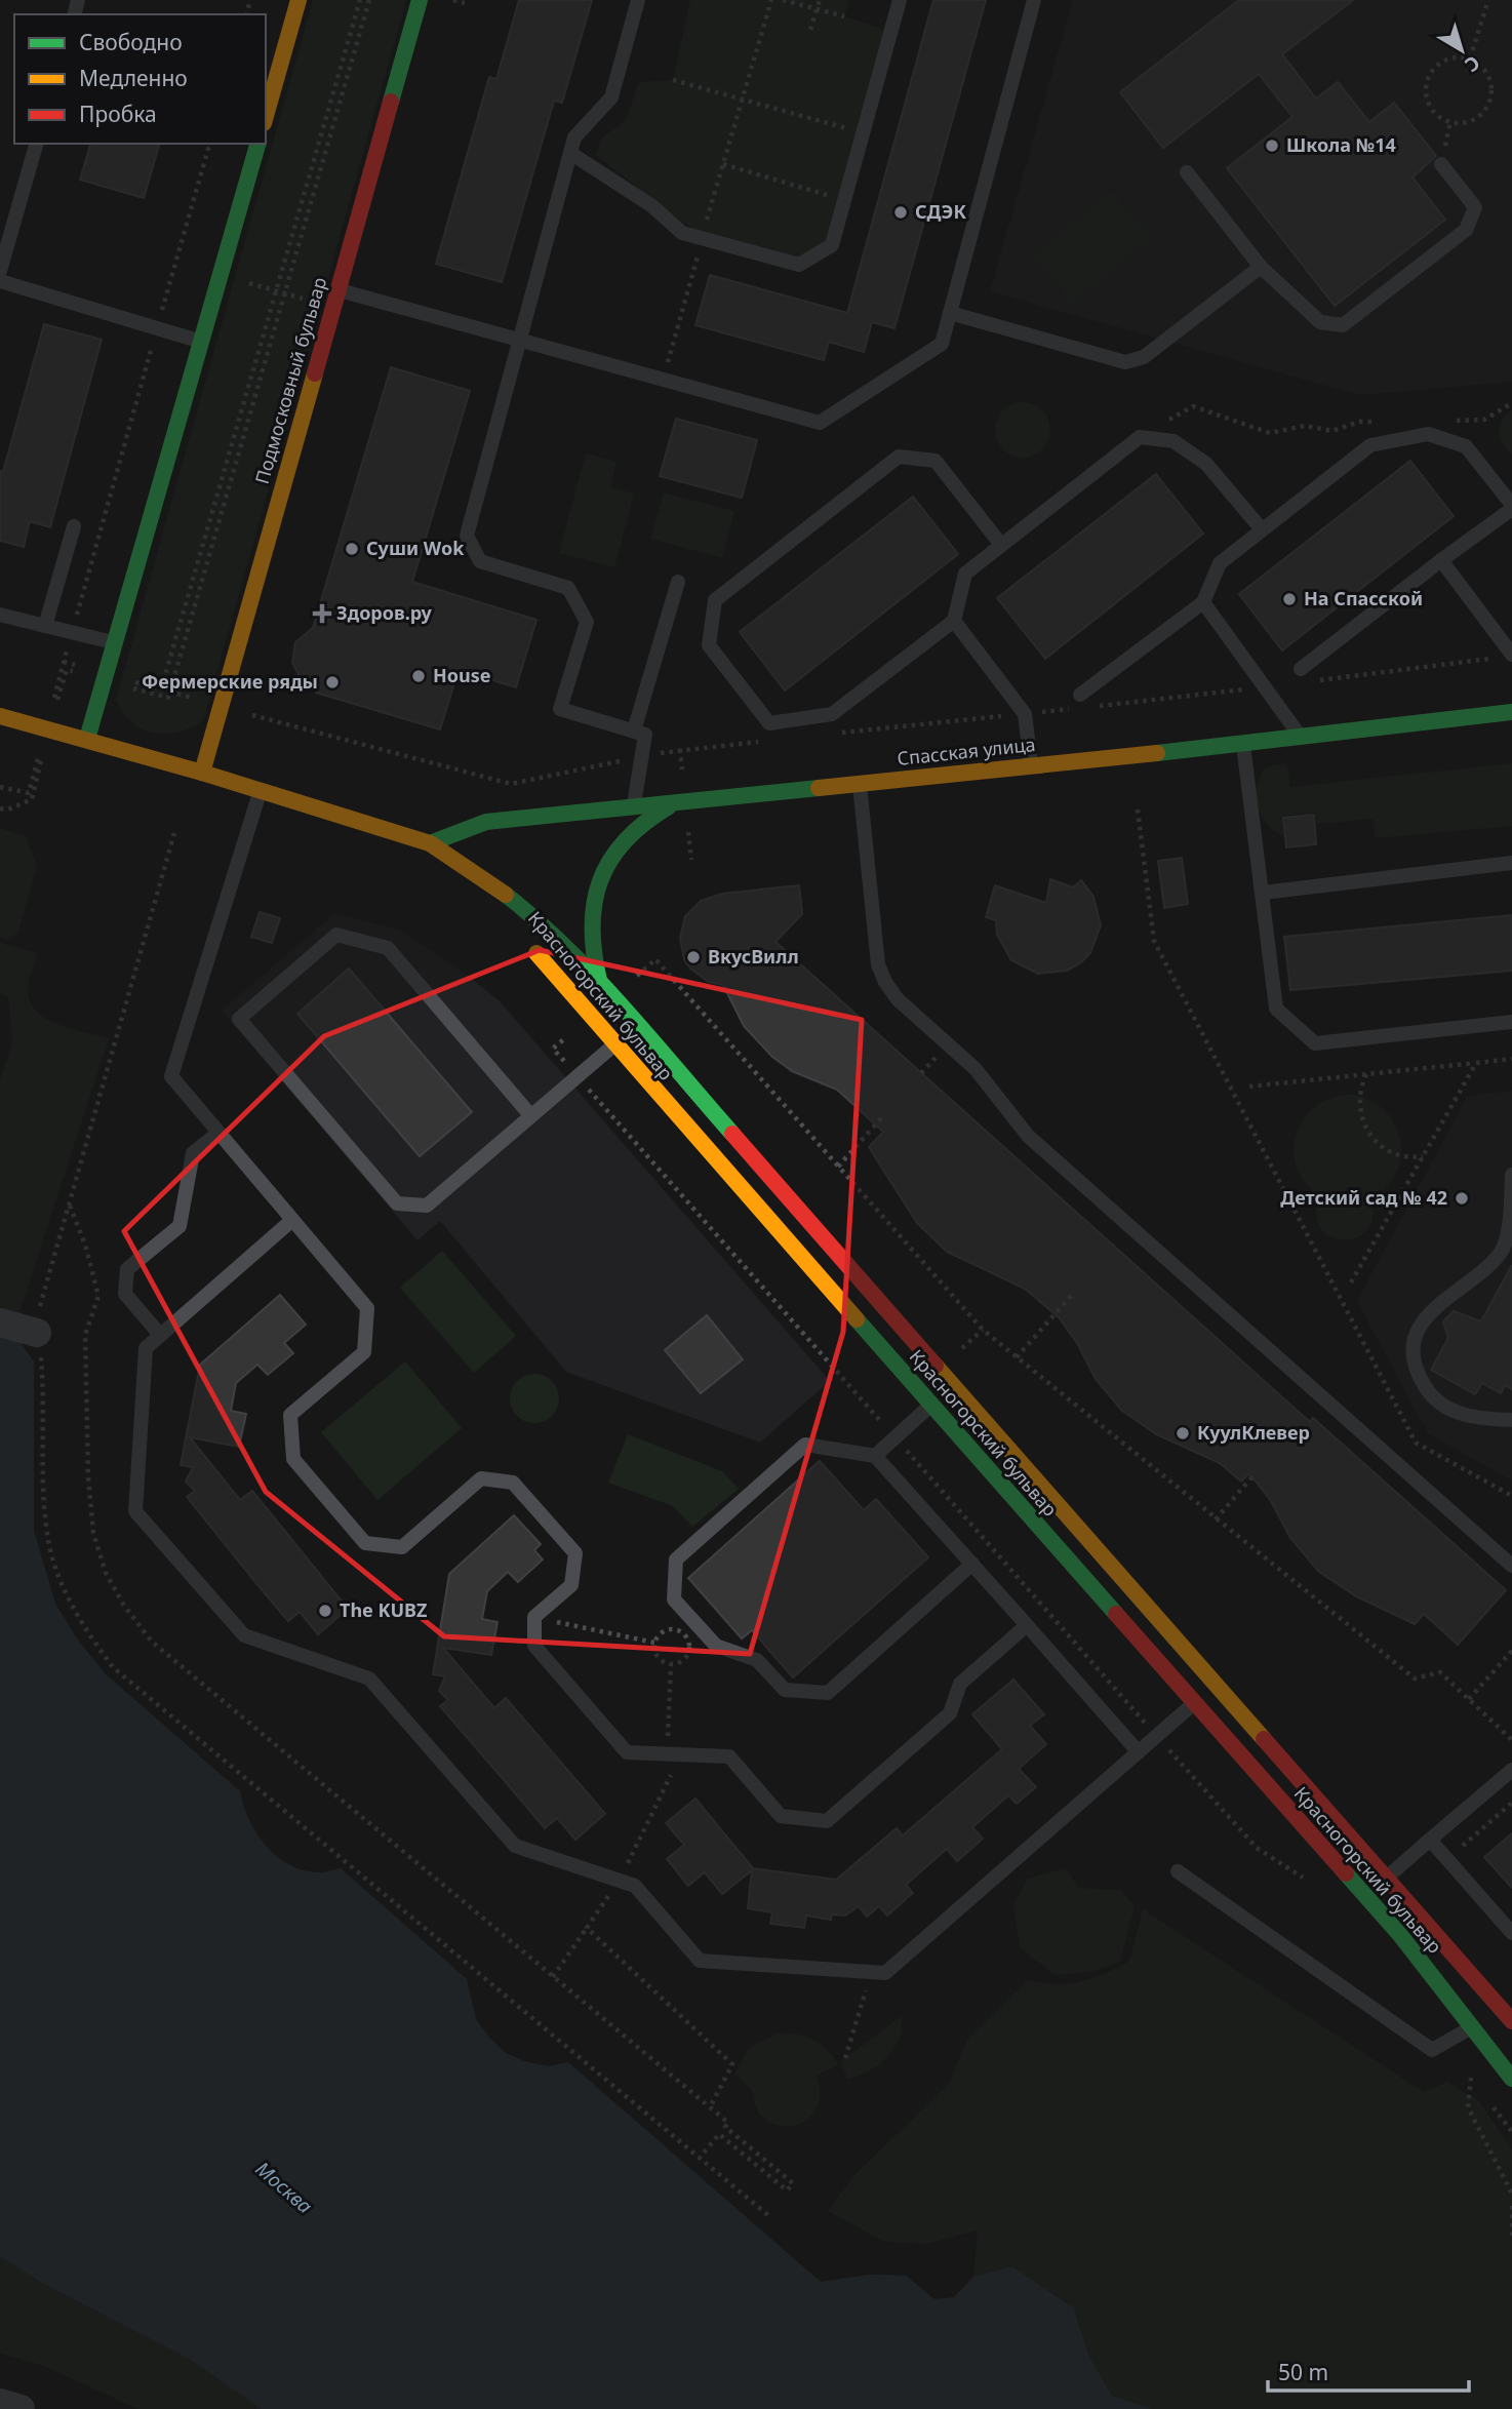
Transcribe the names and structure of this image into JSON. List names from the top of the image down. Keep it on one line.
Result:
{"streets":{"main road":["Подмосковный бульвар","Спасская улица","Красногорский бульвар"]},"crossings":[["Подмосковный бульвар","Красногорский бульвар"],["Спасская улица","Красногорский бульвар"]],"water":["Москва"],"places":{"other":["Школа №14","СДЭК","Суши Wok","На Спасской","House","Фермерские ряды","ВкусВилл","Детский сад № 42","КуулКлевер","The KUBZ"],"health":["Здоров.ру"]},"legend":["Свободно","Медленно","Пробка"],"scale_bar":"50 m","north":"bottom right"}
